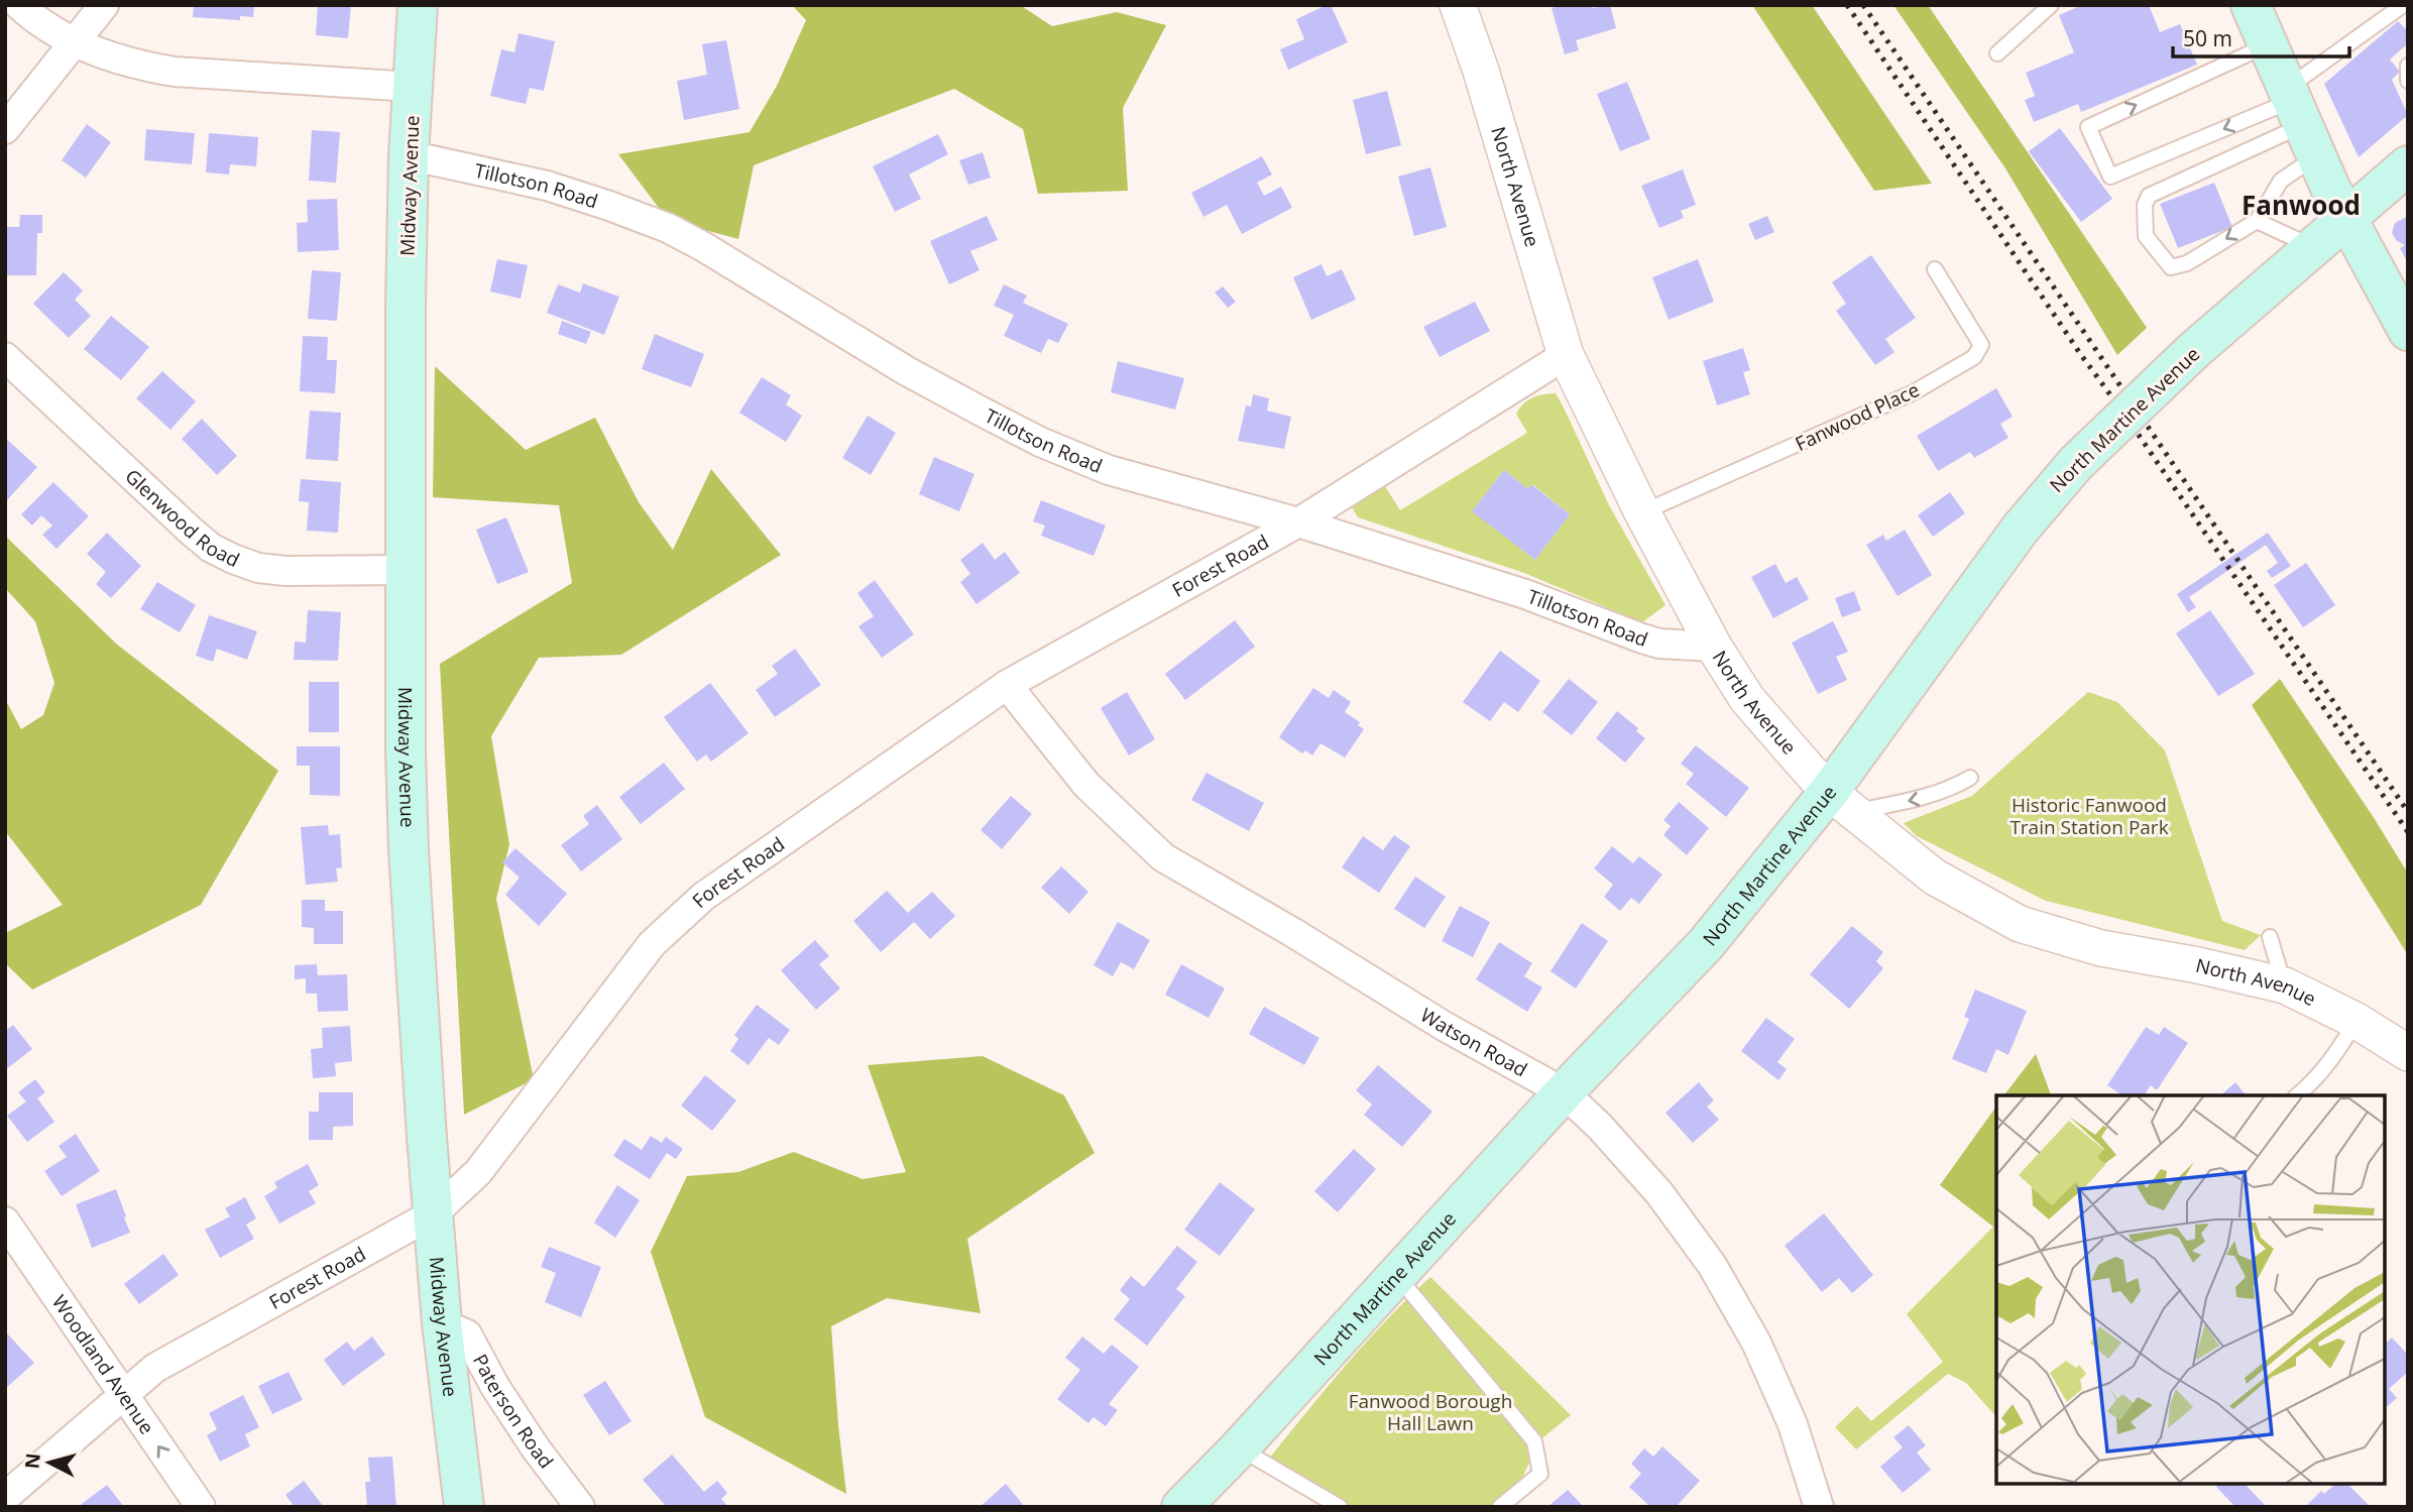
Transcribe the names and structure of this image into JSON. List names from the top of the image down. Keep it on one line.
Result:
{"streets":{"main road":["Midway Avenue","North Martine Avenue"],"street":["Tillotson Road","North Avenue","Glenwood Road","Forest Road","Watson Road","Woodland Avenue","Paterson Road"],"lane":["Fanwood Place"]},"crossings":[["Midway Avenue","Tillotson Road"],["Midway Avenue","Glenwood Road"],["Midway Avenue","Forest Road"],["Midway Avenue","Paterson Road"],["Tillotson Road","North Avenue"],["Tillotson Road","Forest Road"],["North Avenue","Fanwood Place"],["North Avenue","North Martine Avenue"],["North Avenue","Forest Road"],["North Martine Avenue","Watson Road"],["Forest Road","Watson Road"],["Forest Road","Woodland Avenue"]],"one_way":["Woodland Avenue"],"districts":["Fanwood"],"parks":["Historic Fanwood Train Station Park","Fanwood Borough Hall Lawn"],"scale_bar":"50 m","north":"left"}
